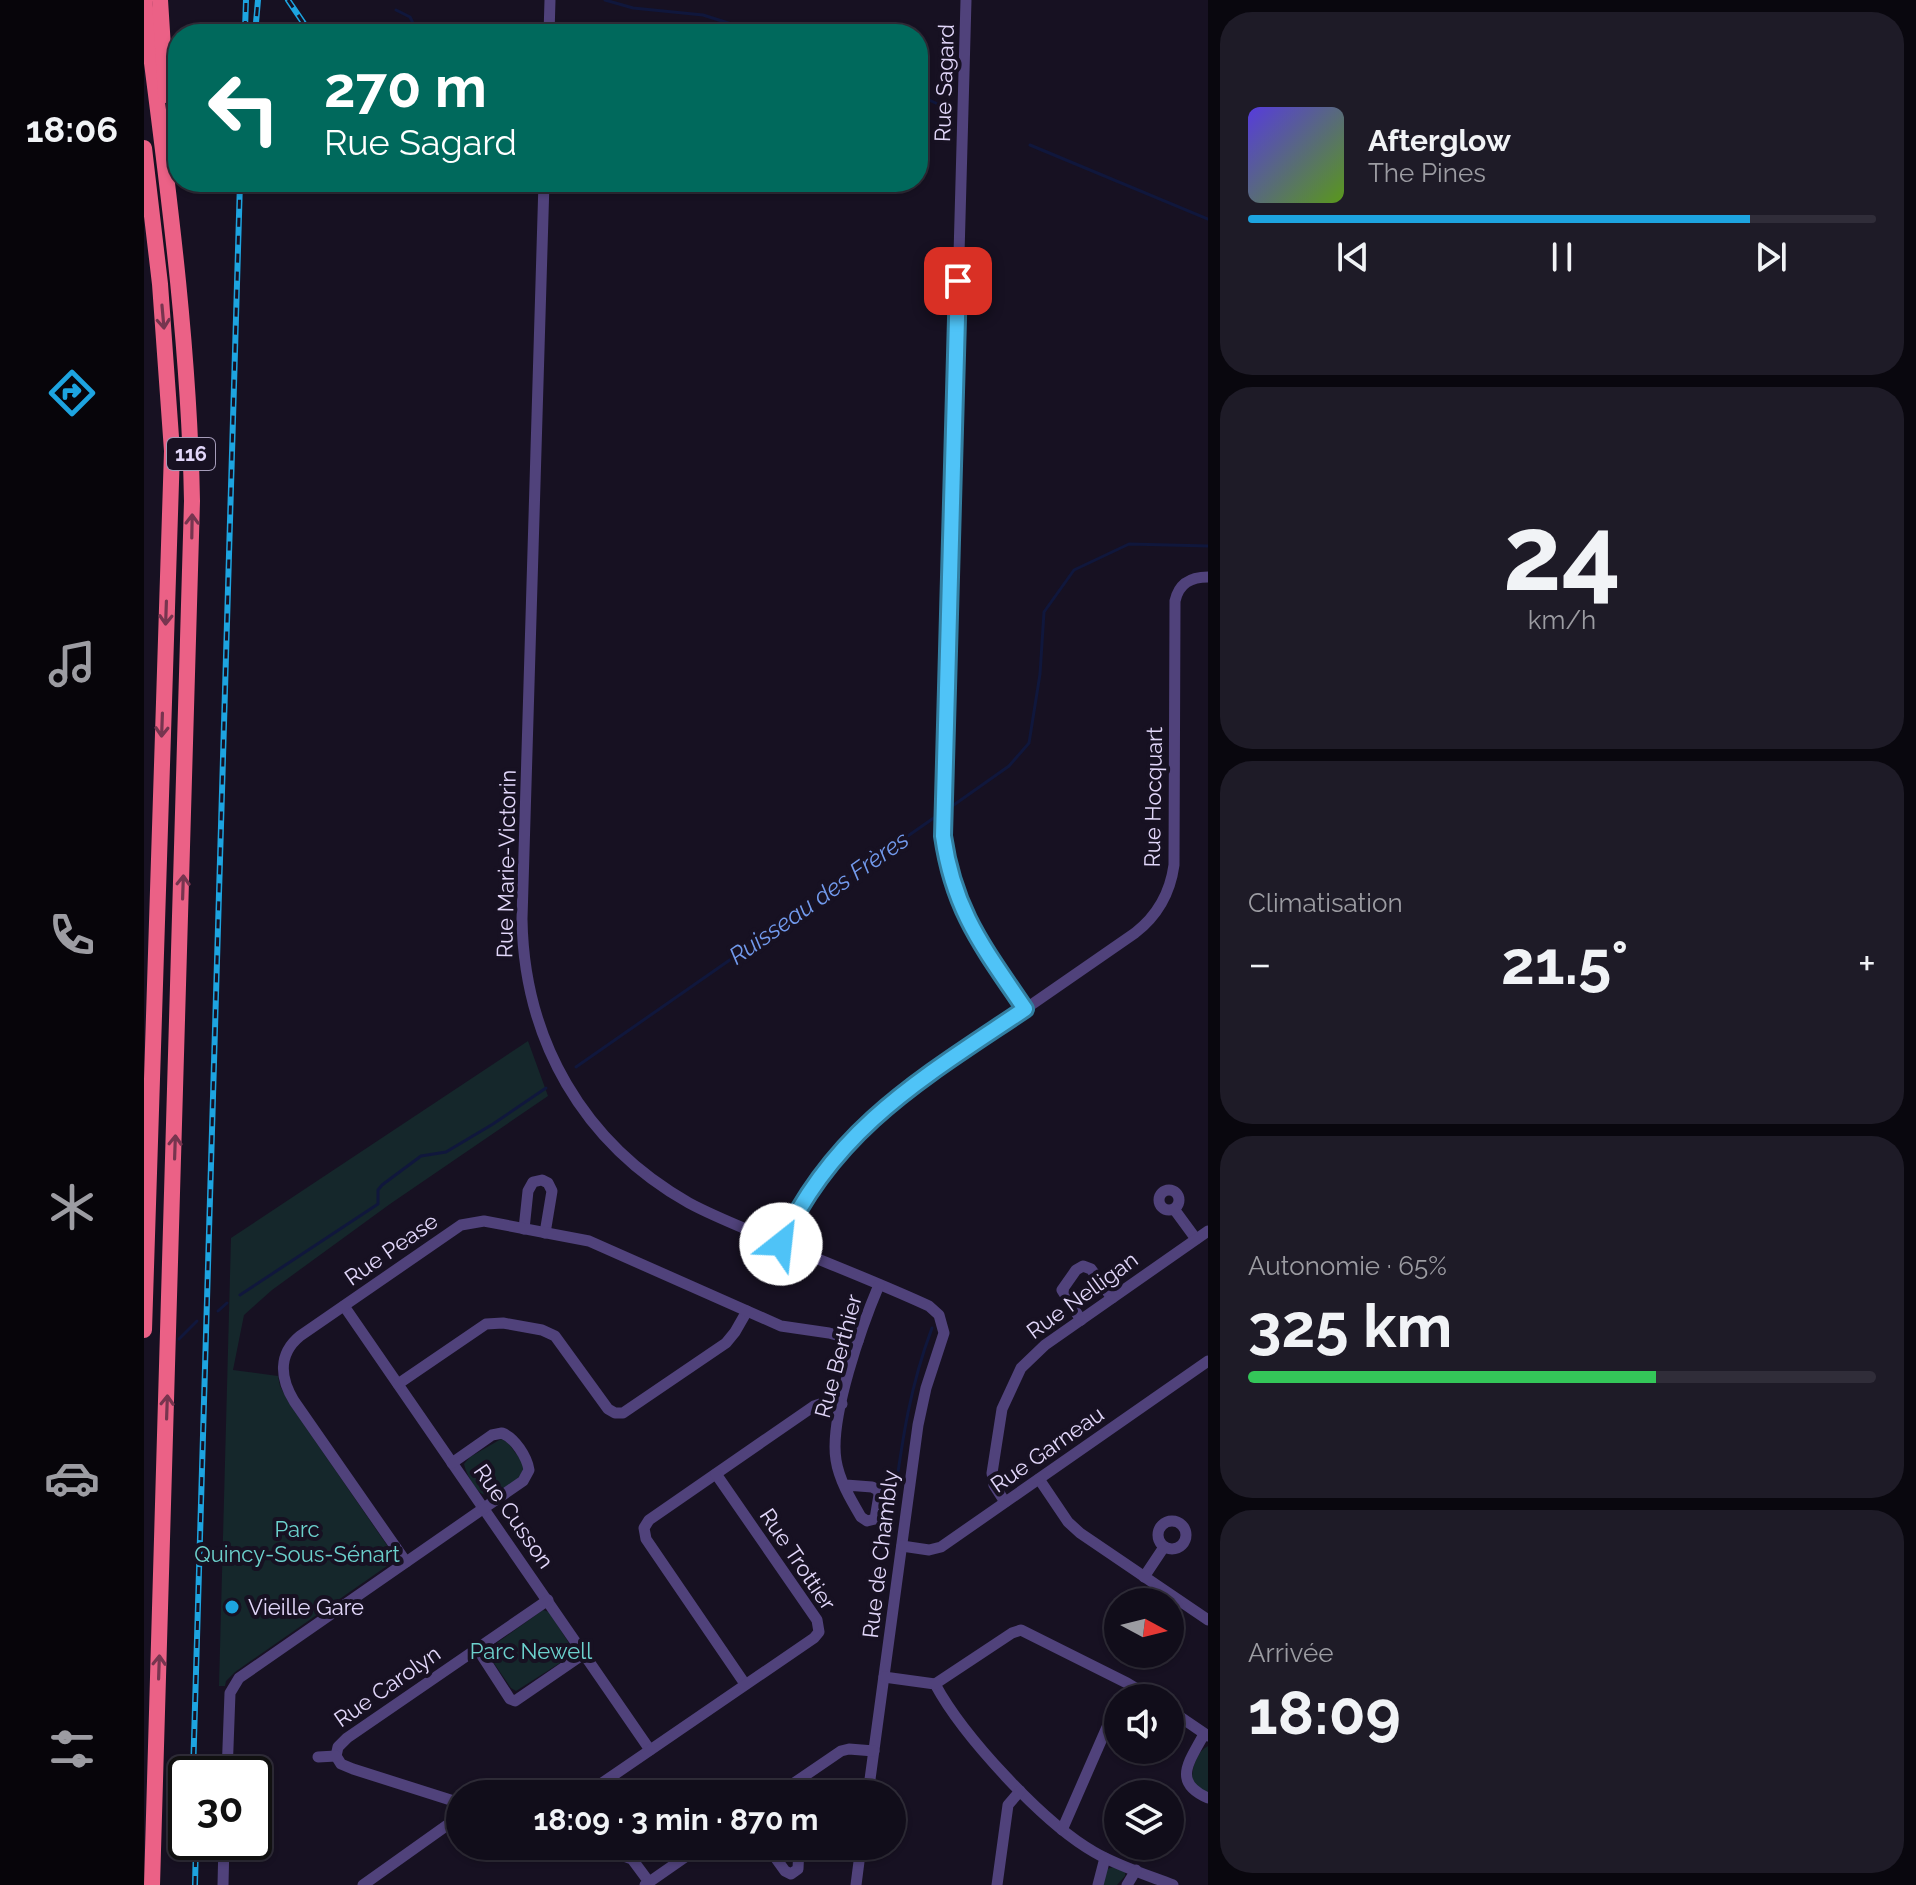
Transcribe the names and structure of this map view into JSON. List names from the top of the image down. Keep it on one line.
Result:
{"streets":{"highway":["116"],"street":["Rue Sagard","Rue Hocquart","Rue Marie-Victorin","Rue Pease","Rue Nelligan","Rue Berthier","Rue Garneau","Rue Cusson","Rue de Chambly","Rue Trottier","Rue Carolyn"]},"crossings":[["Rue Sagard","Rue Hocquart"],["Rue Hocquart","Rue Marie-Victorin"],["Rue Marie-Victorin","Rue Berthier"],["Rue Marie-Victorin","Rue de Chambly"],["Rue Pease","Rue Berthier"],["Rue Pease","Rue Cusson"],["Rue Nelligan","Rue Garneau"],["Rue Garneau","Rue de Chambly"],["Rue Cusson","Rue Carolyn"]],"water":["Ruisseau des Frères"],"parks":["Parc Quincy-Sous-Sénart","Parc Newell"],"places":["Vieille Gare"],"north":"right","page":{"tabs":"18:06","turn":["270 m","Rue Sagard"],"song":["Afterglow","The Pines"],"tile":[["24","km/h"],"Climatisation",["Autonomie · 65%","325 km"],["Arrivée","18:09"]],"heat":["−","21.5°","+"],"limit":"30","trip":"18:09 · 3 min · 870 m"}}
